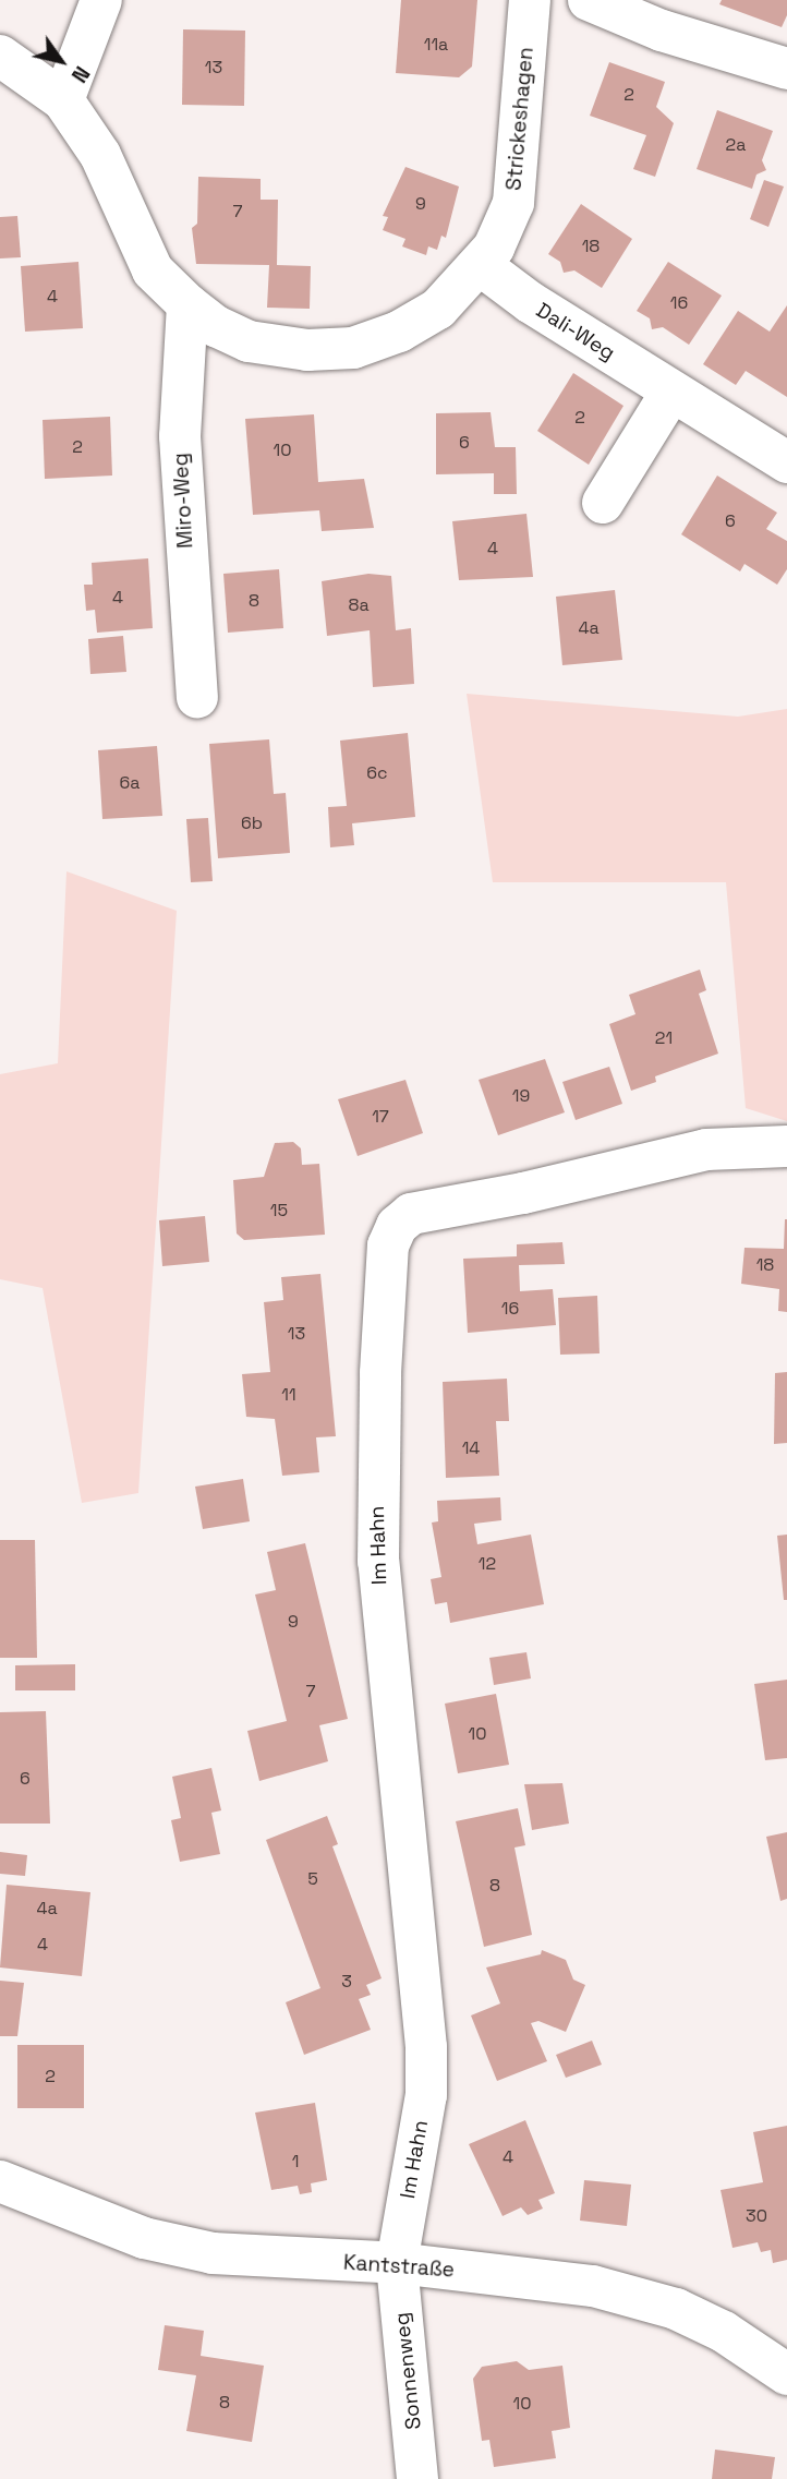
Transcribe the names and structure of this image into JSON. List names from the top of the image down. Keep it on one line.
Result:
{"streets":{"street":["Strickeshagen","Dali-Weg","Miro-Weg","Im Hahn","Kantstraße","Sonnenweg"]},"crossings":[["Strickeshagen","Dali-Weg"],["Strickeshagen","Miro-Weg"],["Im Hahn","Kantstraße"],["Im Hahn","Sonnenweg"],["Kantstraße","Sonnenweg"]],"house_numbers":["11a","13","2","2a","9","7","18","4","16","2","6","2","10","6","4","4","8","8a","4a","6c","6a","6b","21","19","17","15","18","16","13","11","14","12","9","7","10","6","5","8","4a","4","3","2","4","1","30","8","10"],"north":"bottom right"}
